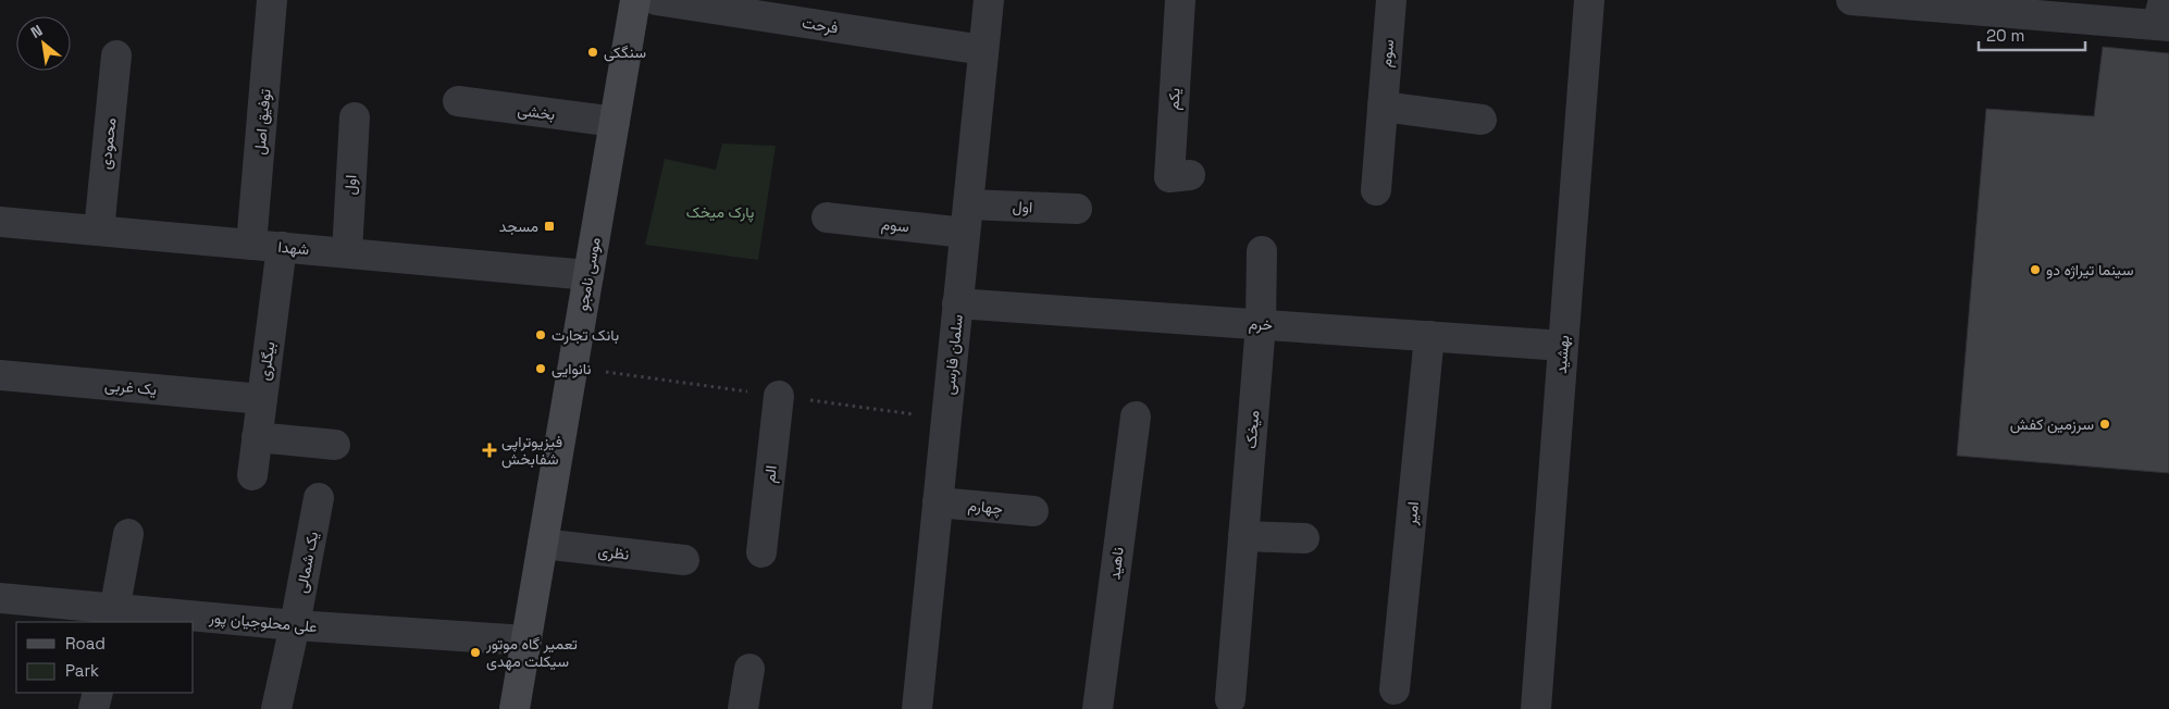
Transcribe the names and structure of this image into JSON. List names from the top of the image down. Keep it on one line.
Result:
{"streets":{"main road":["موسی نامجو"],"street":["فرحت","سوم","یکم","بخشی","توفیق اصل","محمودی","اول","شهدا","خرم","سلمان فارسی","بهشید","بیگلری","یک غربی","میخک","الم","چهارم","امیر","نظری","یک شمالی","ناهید","علی محلوجیان پور"]},"crossings":[["فرحت","سلمان فارسی"],["سوم","سلمان فارسی"],["بخشی","موسی نامجو"],["توفیق اصل","شهدا"],["محمودی","شهدا"],["اول","شهدا"],["اول","سلمان فارسی"],["شهدا","موسی نامجو"],["شهدا","بیگلری"],["موسی نامجو","نظری"],["موسی نامجو","علی محلوجیان پور"],["خرم","سلمان فارسی"],["خرم","بهشید"],["خرم","میخک"],["خرم","امیر"],["سلمان فارسی","چهارم"],["بیگلری","یک غربی"],["یک شمالی","علی محلوجیان پور"]],"parks":["پارک میخک"],"places":{"other":["سنگکی","سینما تیراژه دو","بانک تجارت","نانوایی","سرزمین کفش","تعمیر گاه موتور سیکلت مهدی"],"transit":["مسجد"],"health":["فیزیوتراپی شفابخش"]},"legend":["Road","Park"],"scale_bar":"20 m","north":"top left"}
